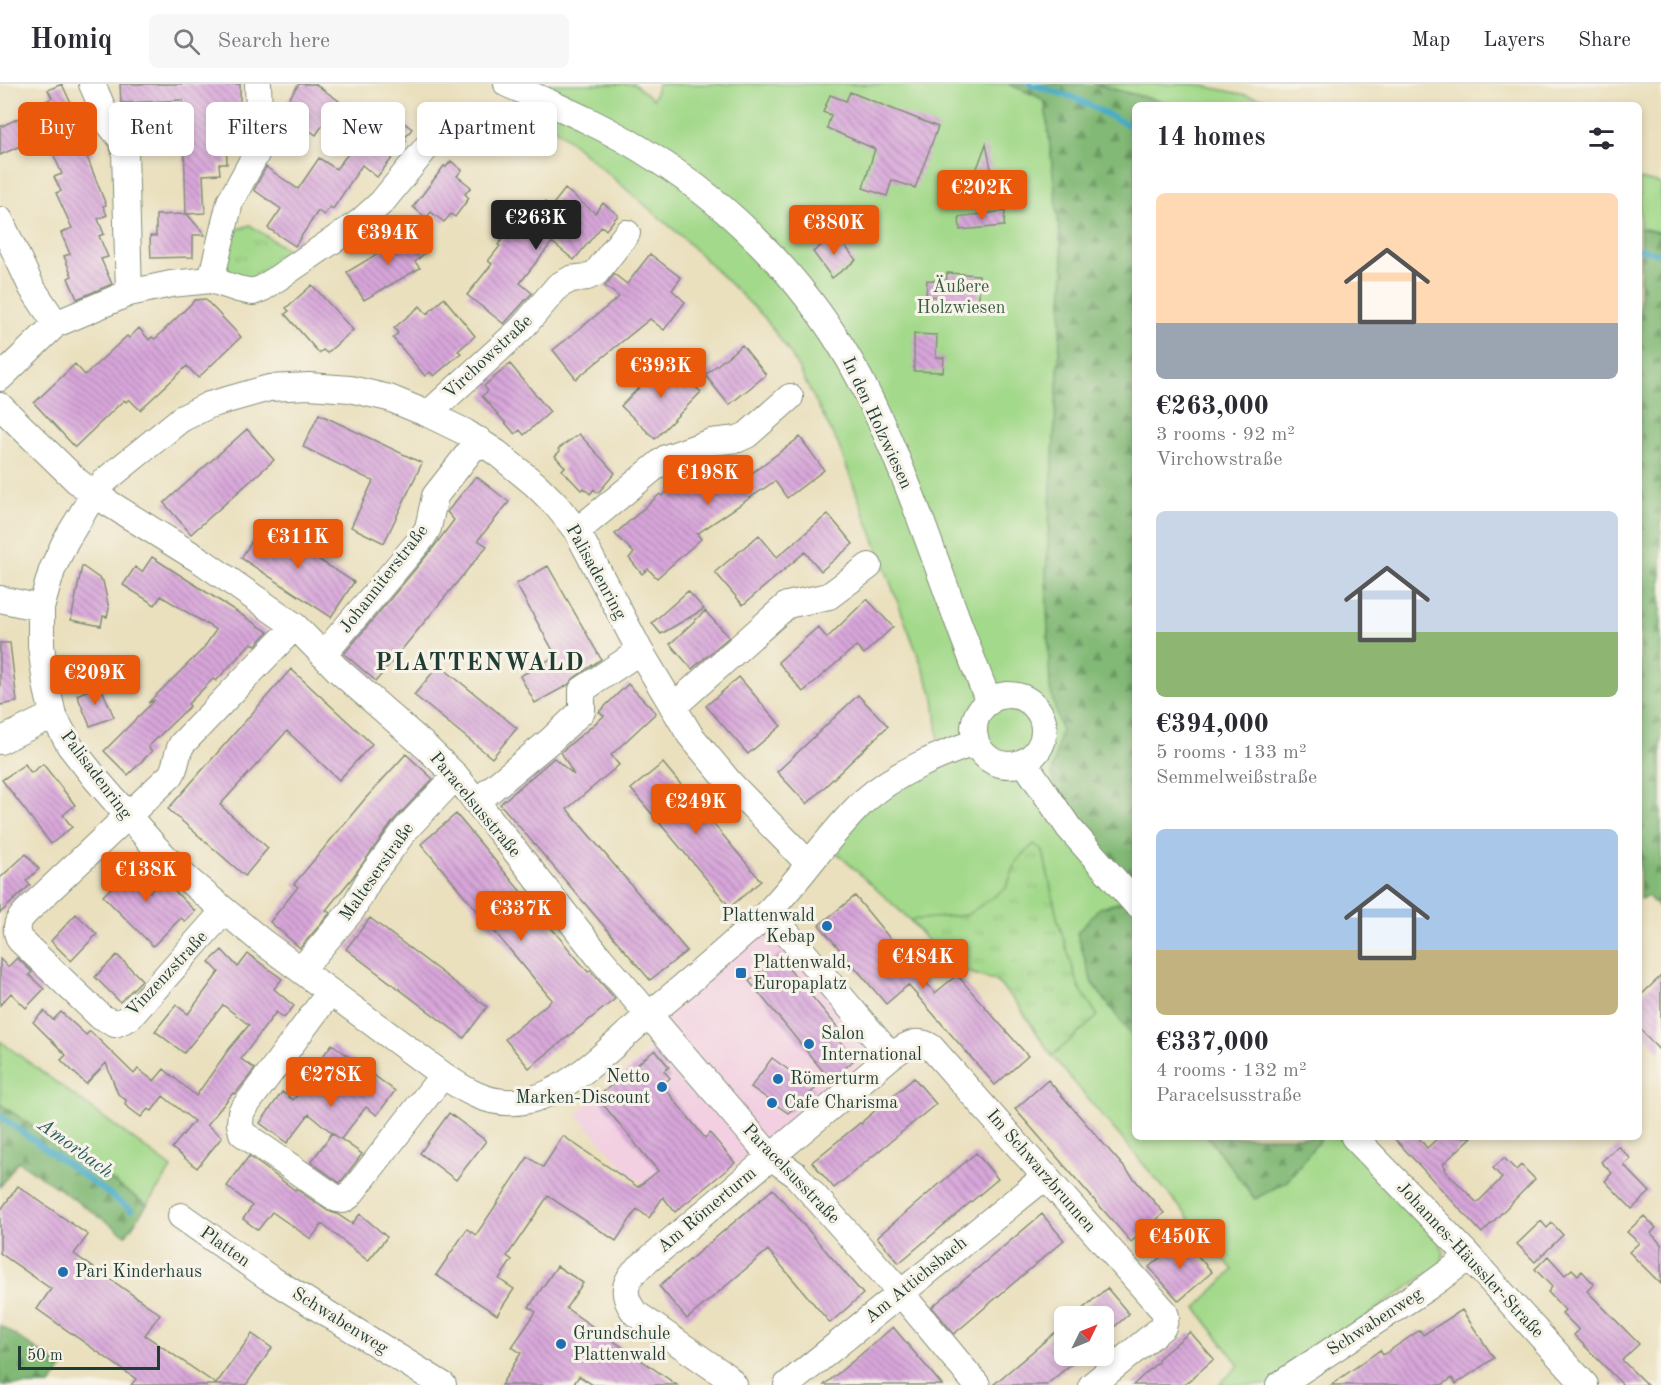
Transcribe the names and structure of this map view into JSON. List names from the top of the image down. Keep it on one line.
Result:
{"streets":{"street":["Virchowstraße","In den Holzwiesen","Palisadenring","Johanniterstraße","Paracelsusstraße","Malteserstraße","Vinzenzstraße","Im Schwarzbrunnen","Am Römerturm","Platten","Johannes-Häussler-Straße","Am Attichsbach","Schwabenweg"]},"crossings":[["Virchowstraße","Palisadenring"],["In den Holzwiesen","Palisadenring"],["Palisadenring","Johanniterstraße"],["Palisadenring","Paracelsusstraße"],["Palisadenring","Malteserstraße"],["Palisadenring","Vinzenzstraße"],["Palisadenring","Im Schwarzbrunnen"],["Johanniterstraße","Paracelsusstraße"],["Paracelsusstraße","Malteserstraße"],["Paracelsusstraße","Am Römerturm"],["Paracelsusstraße","Am Attichsbach"],["Im Schwarzbrunnen","Am Römerturm"],["Im Schwarzbrunnen","Am Attichsbach"],["Platten","Schwabenweg"],["Johannes-Häussler-Straße","Schwabenweg"]],"districts":["PLATTENWALD"],"water":["Amorbach"],"parks":["Äußere Holzwiesen"],"places":{"other":["Plattenwald Kebap","Salon International","Römerturm","Netto Marken-Discount","Cafe Charisma","Pari Kinderhaus","Grundschule Plattenwald"],"transit":["Plattenwald, Europaplatz"]},"scale_bar":"50 m","north":"top right","page":{"header":"Homiq","search":"Search here","nav":["Map","Layers","Share"],"chip":["Buy","Rent","Filters","New","Apartment"],"heading":"14 homes","price":["€202K","€263K","€380K","€394K","€393K","€198K","€311K","€209K","€249K","€138K","€337K","€484K","€278K","€450K"],"list":[{"name":"€263,000","note":"3 rooms · 92 m² · Virchowstraße"},{"name":"€394,000","note":"5 rooms · 133 m² · Semmelweißstraße"},{"name":"€337,000","note":"4 rooms · 132 m² · Paracelsusstraße"}],"scale":"50 m"}}
